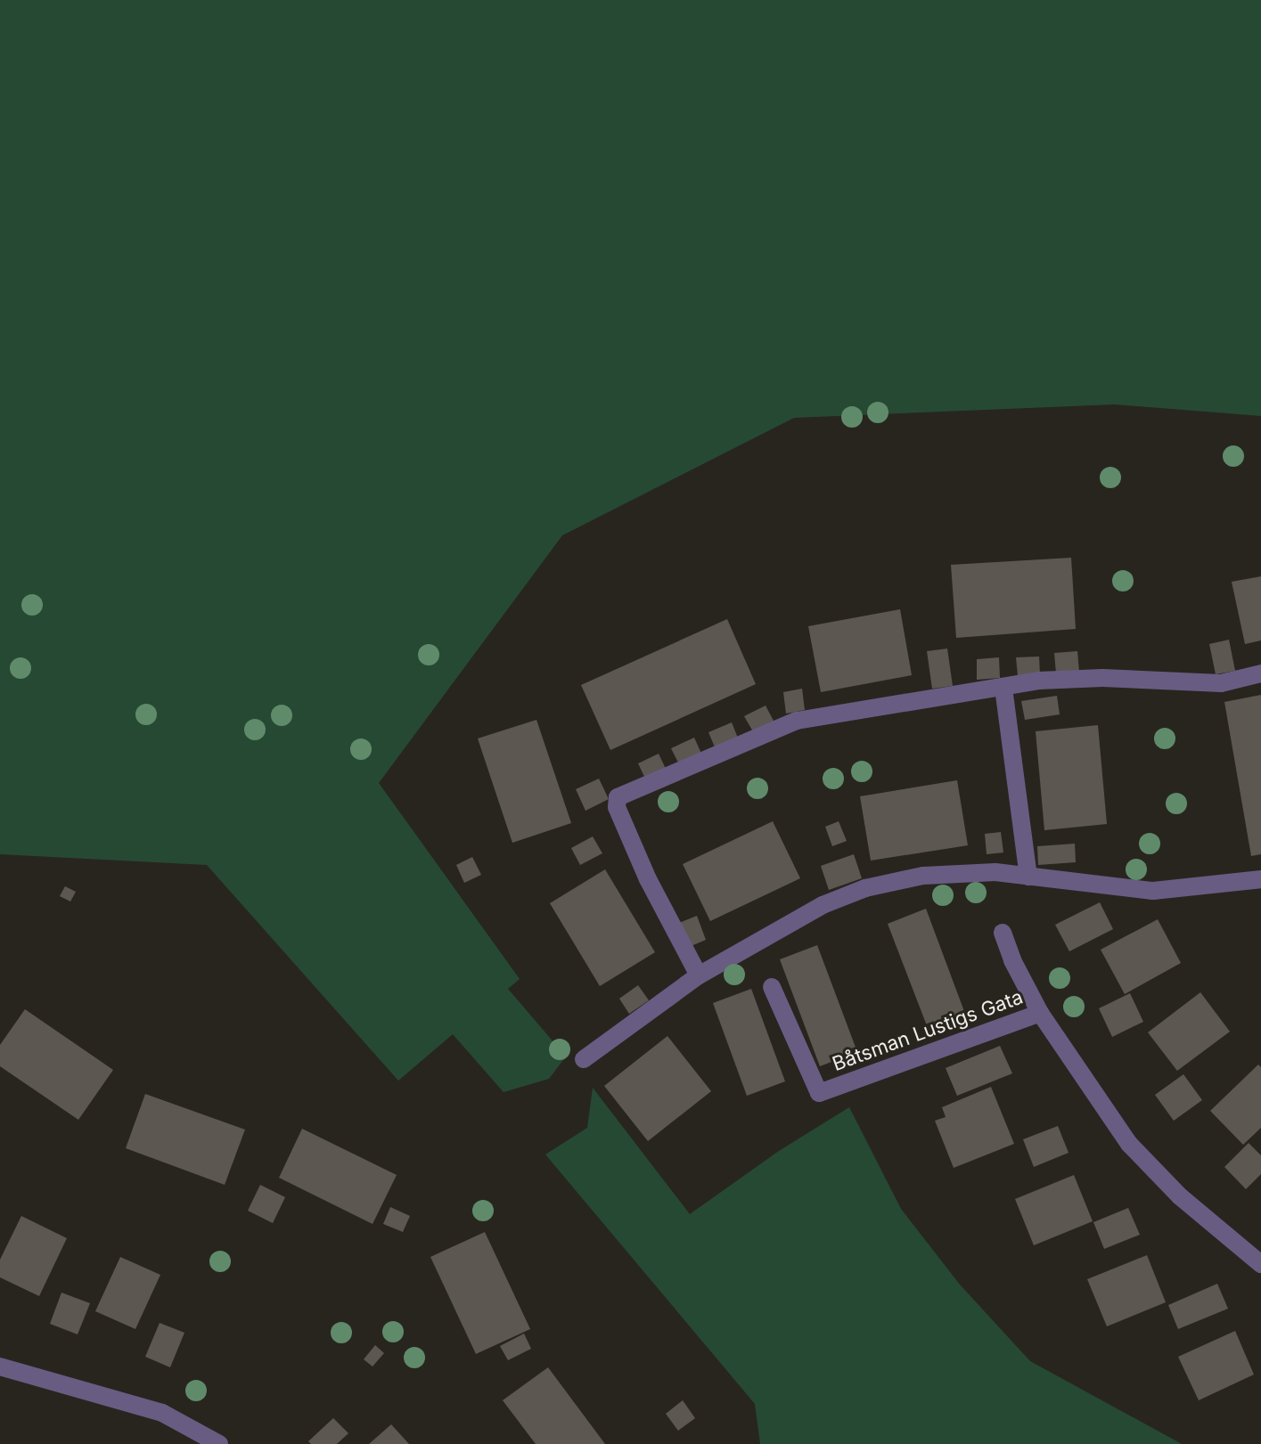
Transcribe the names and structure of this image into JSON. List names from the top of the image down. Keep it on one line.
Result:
{"streets":{"street":["Båtsman Lustigs Gata"]}}
